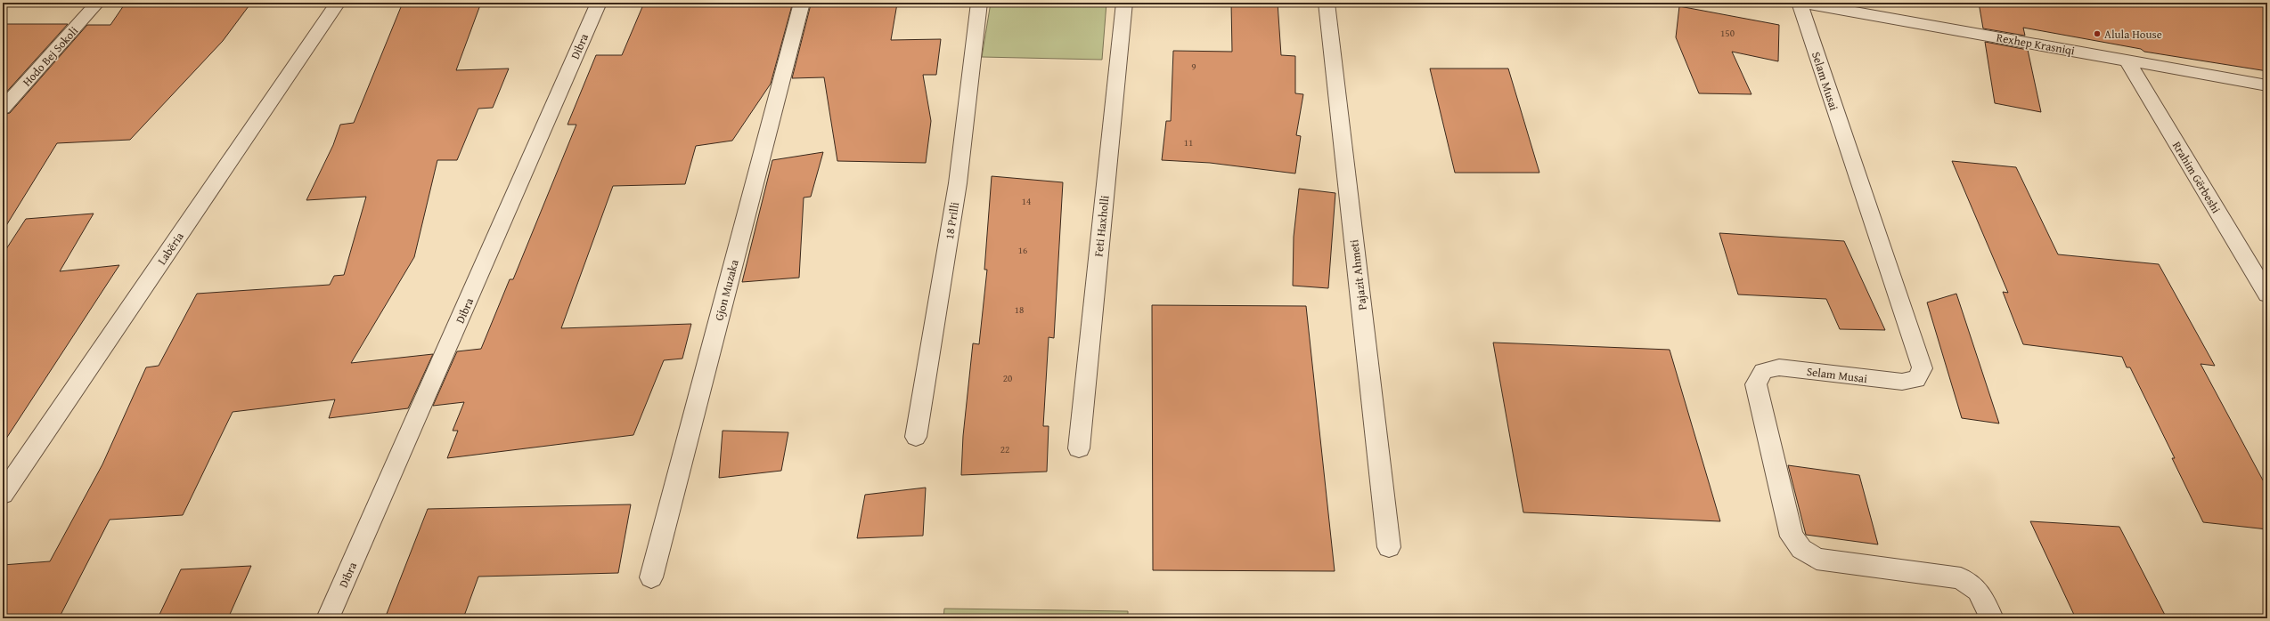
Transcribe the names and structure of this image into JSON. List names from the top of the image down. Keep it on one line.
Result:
{"streets":{"street":["Rexhep Krasniqi","Dibra","Hodo Bej Sokoli","Selam Musai","Rrahim Gërbeshi","18 Prilli","Feti Haxholli","Labëria","Pajazit Ahmeti","Gjon Muzaka"]},"crossings":[["Rexhep Krasniqi","Rrahim Gërbeshi"]],"places":["Alula House"],"house_numbers":["150","9","11","14","16","18","20","22"]}
